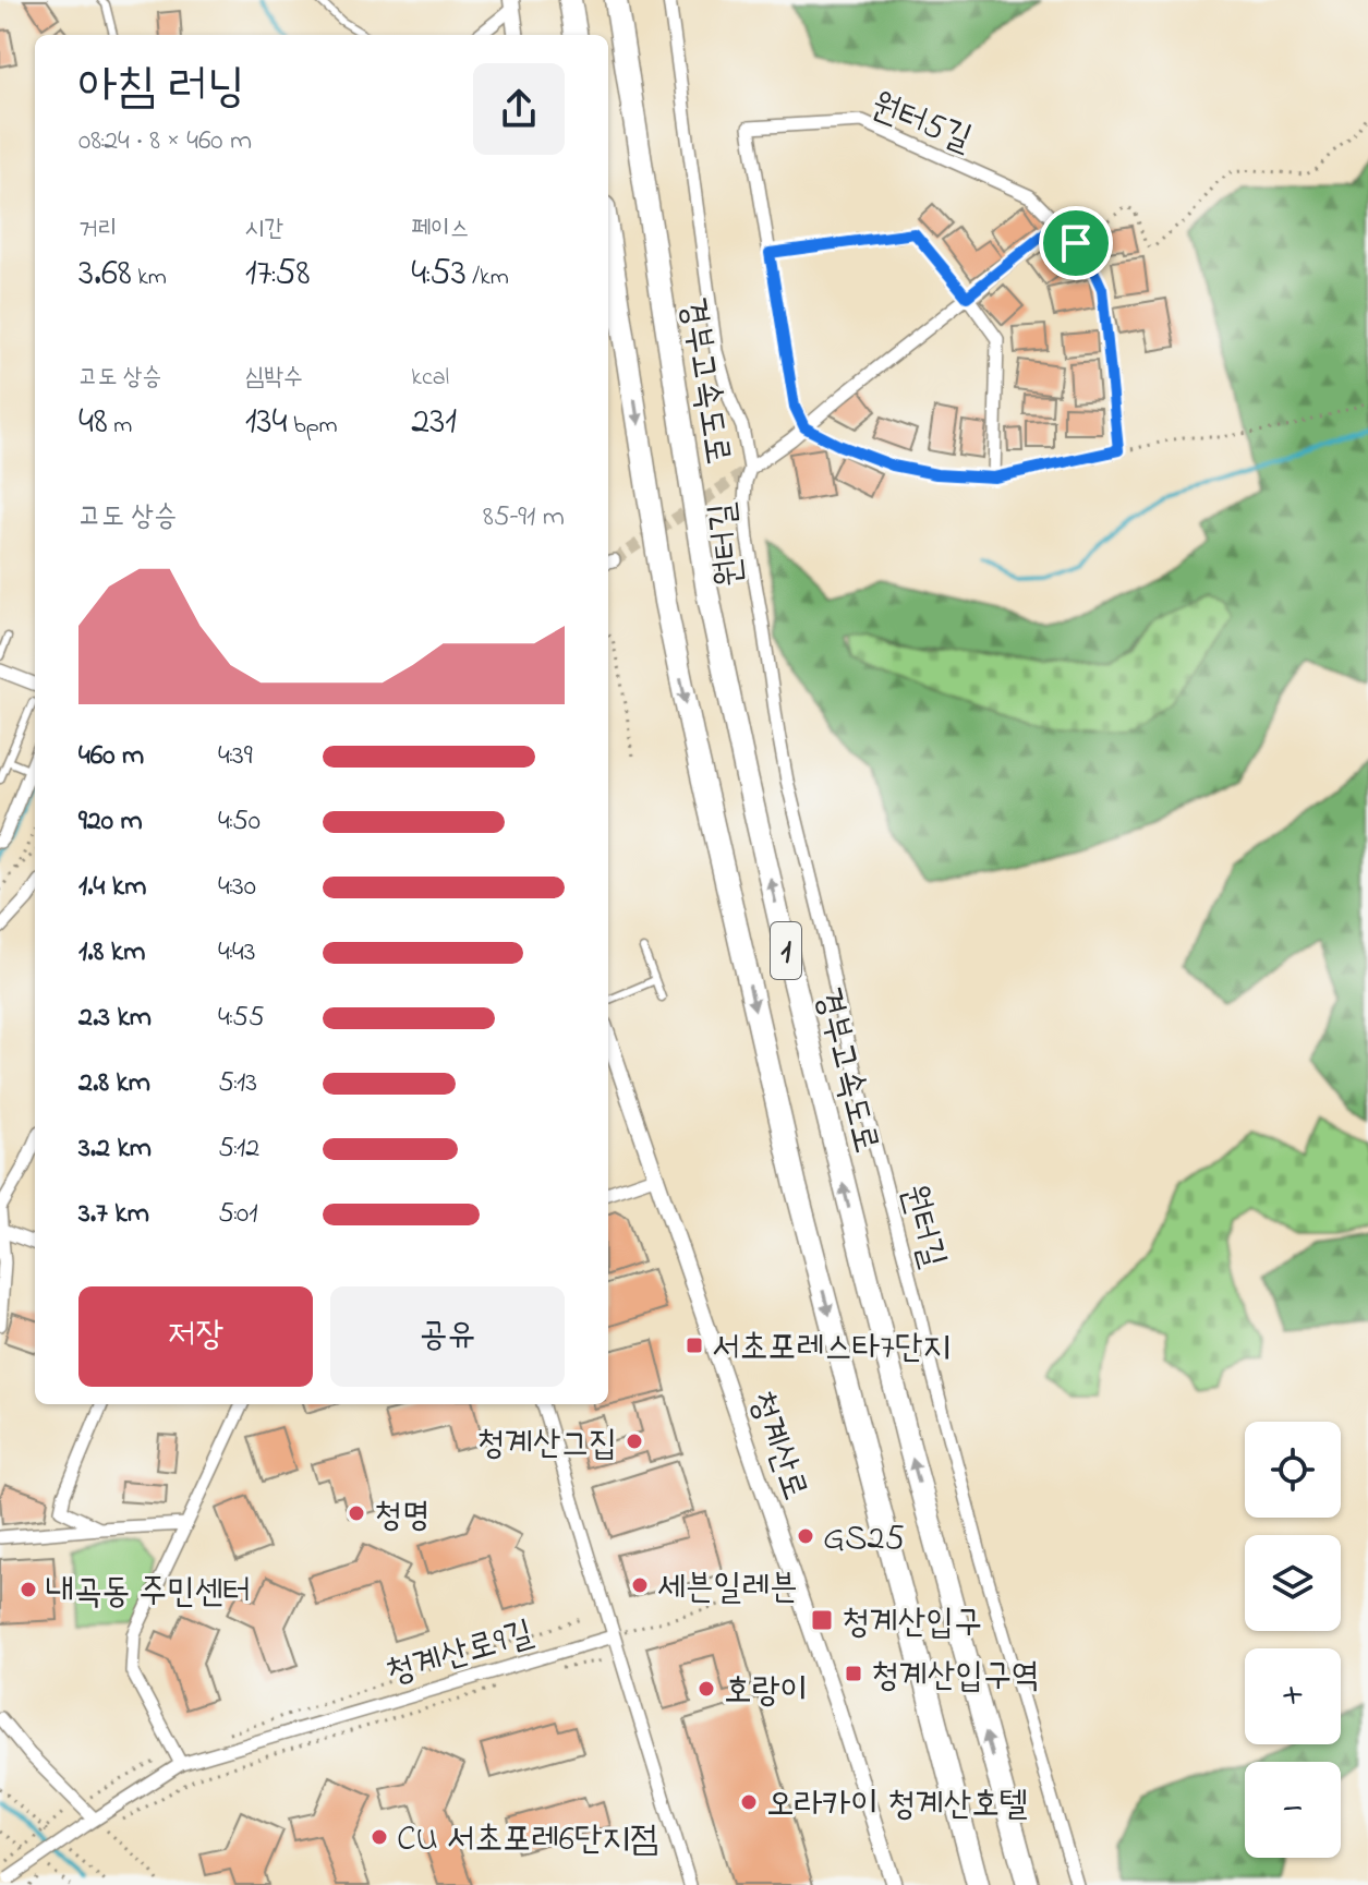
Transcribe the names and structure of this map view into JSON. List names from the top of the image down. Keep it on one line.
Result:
{"streets":{"highway":["경부고속도로","1"],"street":["원터5길","원터길","청계산로","청계산로9길"]},"crossings":[["원터5길","원터길"]],"places":{"transit":["서초포레스타7단지","청계산입구","청계산입구역"],"other":["청계산그집","청명","GS25","세븐일레븐","내곡동 주민센터","호랑이","오라카이 청계산호텔","CU 서초포레6단지점"]},"page":{"heading":["아침 러닝","08:24 · 8 × 460 m"],"stats":[["거리","3.68 km"],["시간","17:58"],["페이스","4:53 /km"],["고도 상승","48 m"],["심박수","134 bpm"],["kcal","231"]],"chart":["고도 상승","85–91 m"],"list":[{"name":"460 m","note":"4:39"},{"name":"920 m","note":"4:50"},{"name":"1.4 km","note":"4:30"},{"name":"1.8 km","note":"4:43"},{"name":"2.3 km","note":"4:55"},{"name":"2.8 km","note":"5:13"},{"name":"3.2 km","note":"5:12"},{"name":"3.7 km","note":"5:01"}],"buttons":["저장","공유"],"map_buttons":["+","−"]}}
